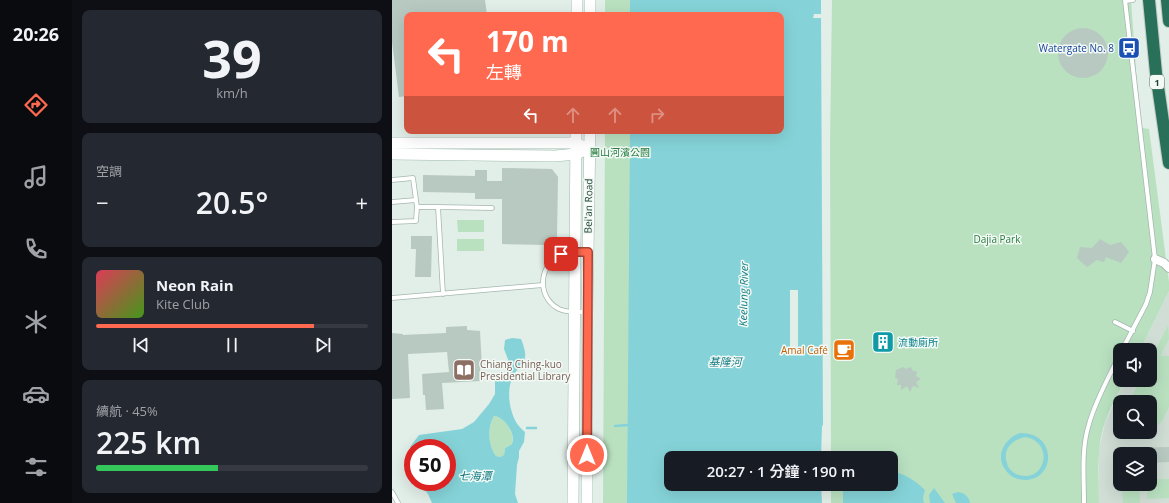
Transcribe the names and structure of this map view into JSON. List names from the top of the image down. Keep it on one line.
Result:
{"streets":{"highway":["1"],"main road":["Bei'an Road"]},"water":["Keelung River","基隆河","七海潭"],"parks":["圓山河濱公園","Dajia Park"],"places":{"bus stop":["Watergate No. 8"],"building":["流動廁所"],"cafe":["Amal Café"],"library":["Chiang Ching-kuo Presidential Library"]},"page":{"tabs":"20:26","tile":[["39","km/h"],"空調",["續航 · 45%","225 km"]],"turn":["170 m","左轉"],"heat":["−","20.5°","+"],"song":["Neon Rain","Kite Club"],"limit":"50","trip":"20:27 · 1 分鐘 · 190 m"}}
